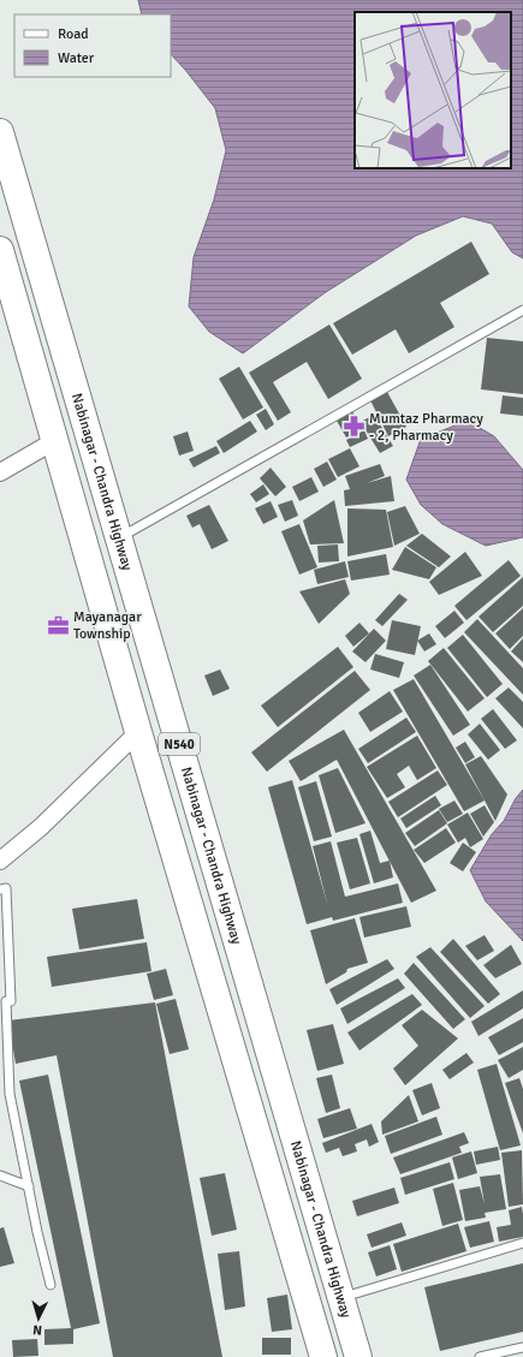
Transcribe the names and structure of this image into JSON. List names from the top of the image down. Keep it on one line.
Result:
{"streets":{"highway":["Nabinagar - Chandra Highway","N540"]},"places":{"pharmacy":["Mumtaz Pharmacy - 2, Pharmacy"],"office":["Mayanagar Township"]},"legend":["Road","Water"],"north":"bottom"}
